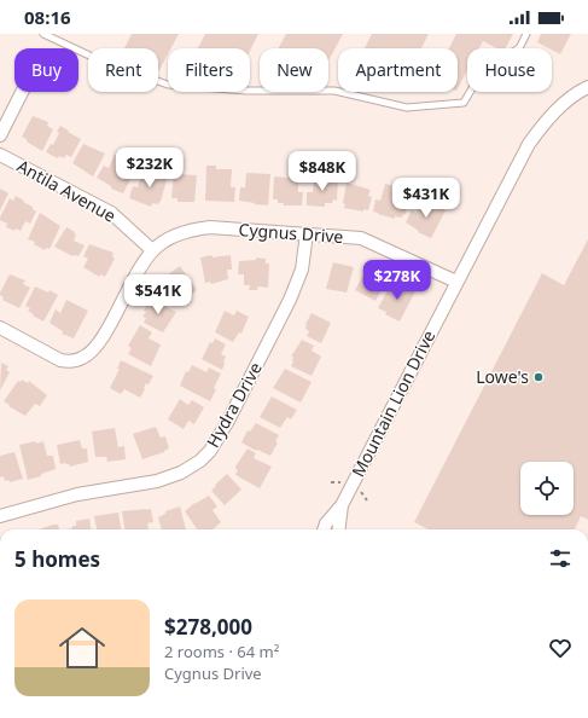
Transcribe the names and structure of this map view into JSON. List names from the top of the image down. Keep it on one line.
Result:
{"streets":{"street":["Antila Avenue","Cygnus Drive","Mountain Lion Drive","Hydra Drive"]},"crossings":[["Antila Avenue","Cygnus Drive"],["Cygnus Drive","Mountain Lion Drive"],["Cygnus Drive","Hydra Drive"]],"places":["Lowe's"],"page":{"status":"08:16","chip":["Buy","Rent","Filters","New","Apartment","House"],"price":["$232K","$848K","$431K","$278K","$541K"],"heading":"5 homes","list":[{"name":"$278,000","note":"2 rooms · 64 m² · Cygnus Drive"}]}}
